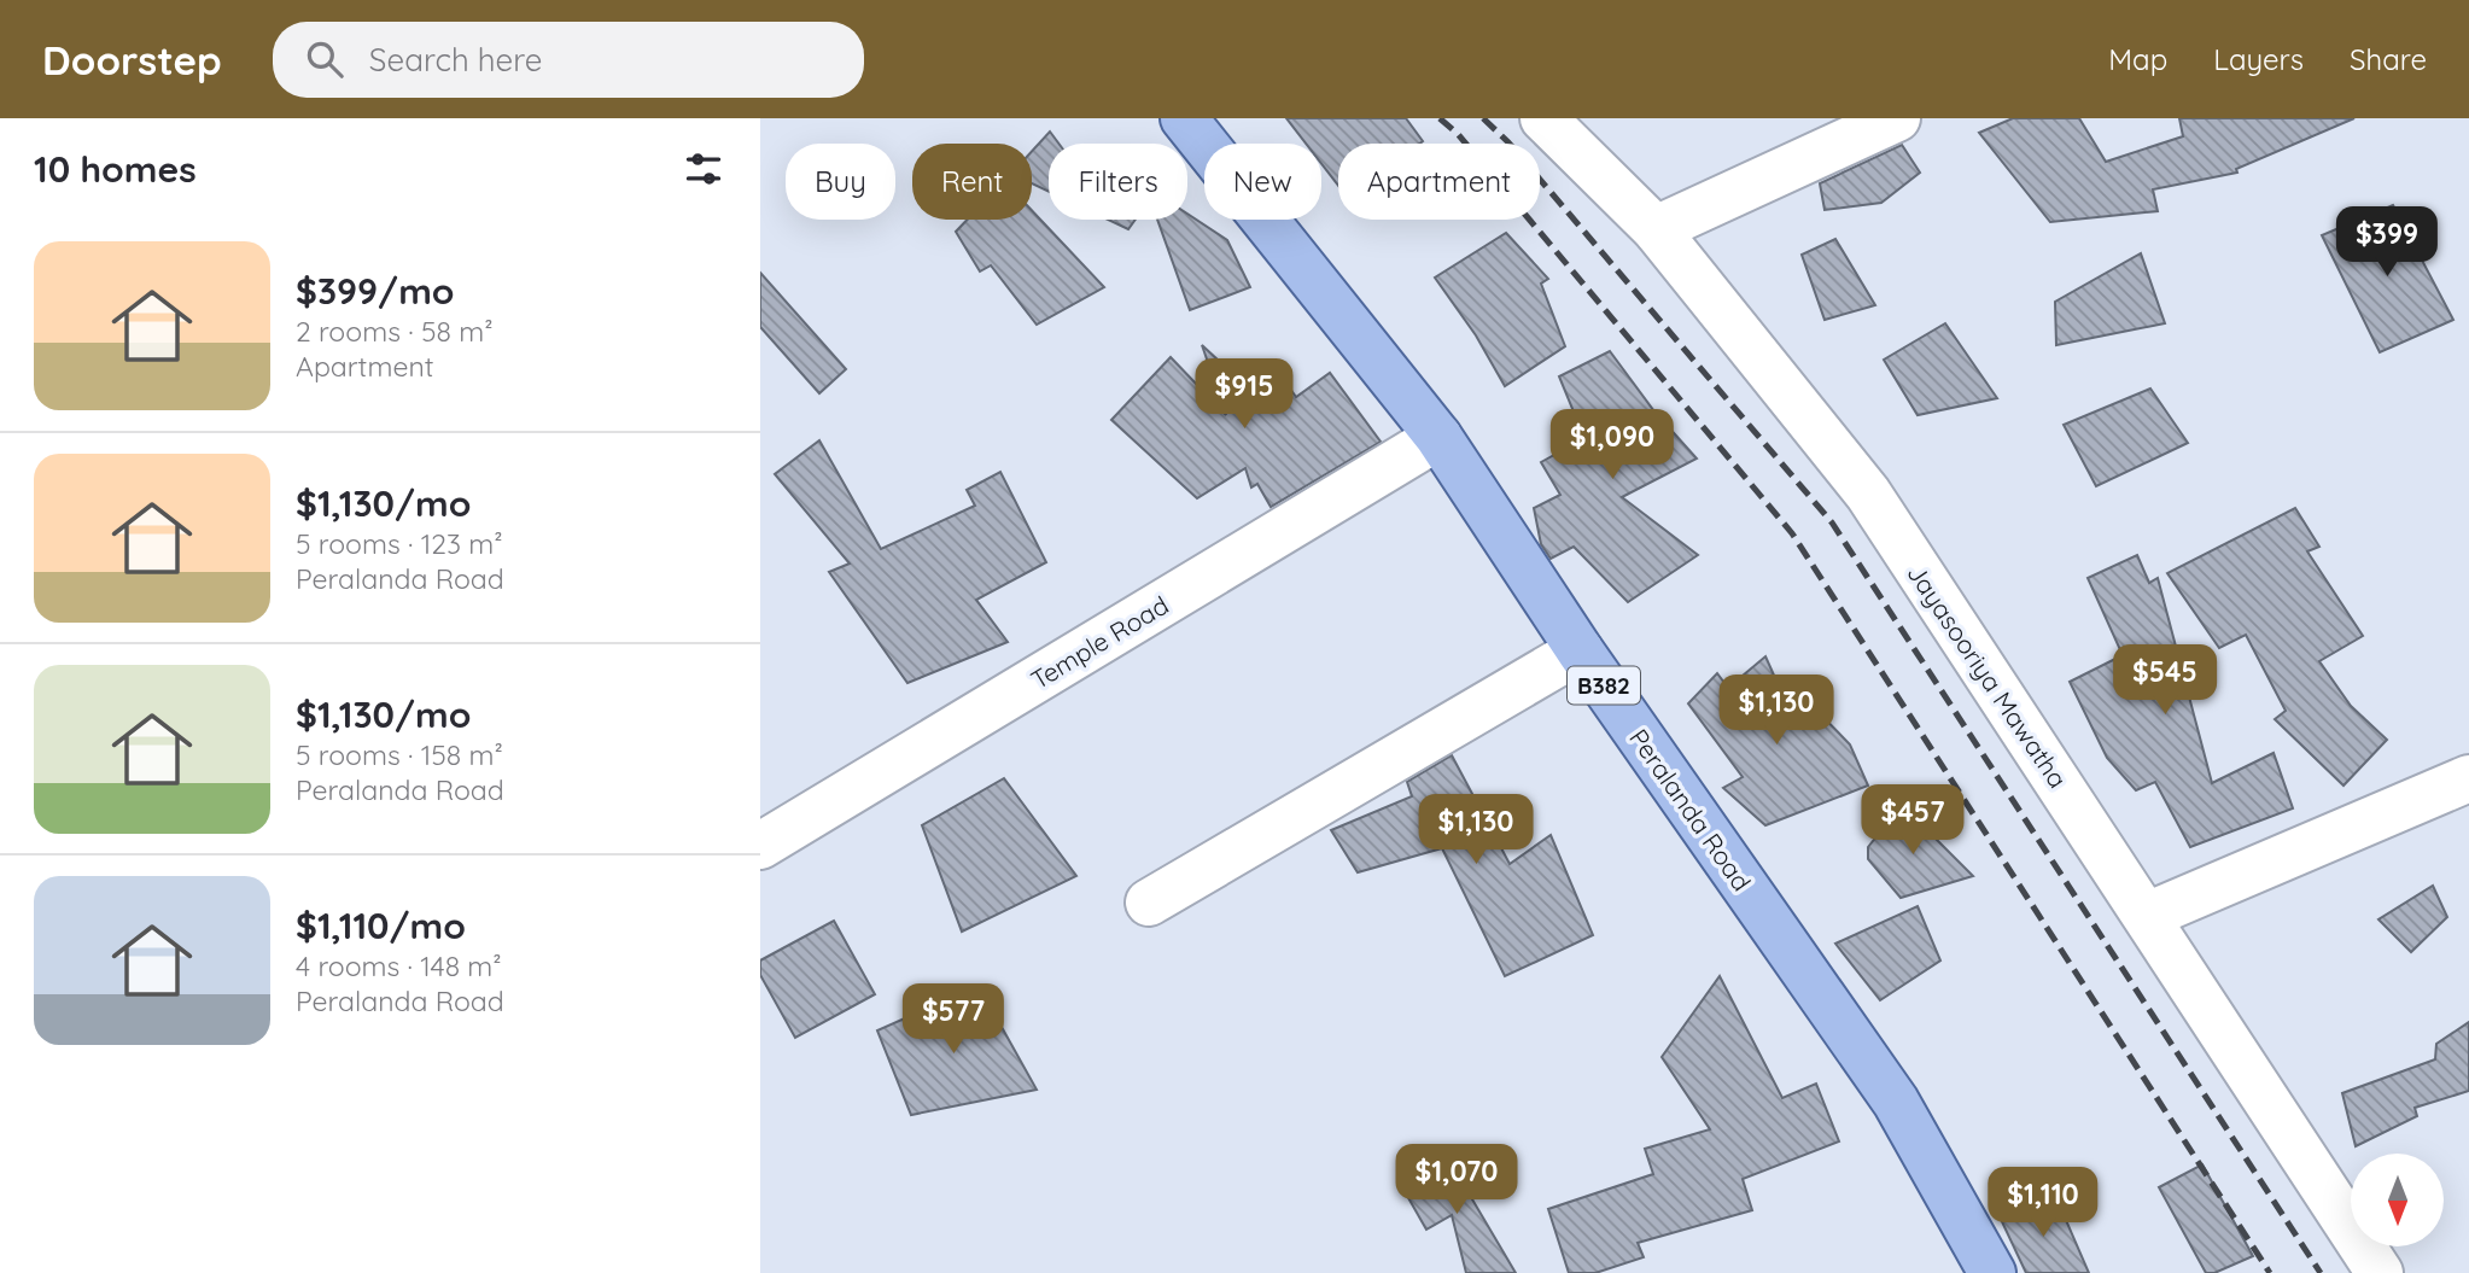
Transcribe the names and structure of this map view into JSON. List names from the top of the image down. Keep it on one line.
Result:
{"streets":{"main road":["B382","Peralanda Road"],"street":["Temple Road","Jayasooriya Mawatha"]},"crossings":[["Temple Road","Peralanda Road"]],"north":"bottom","page":{"header":"Doorstep","search":"Search here","nav":["Map","Layers","Share"],"heading":"10 homes","chip":["Buy","Rent","Filters","New","Apartment"],"price":["$399","$915","$1,090","$545","$1,130","$457","$1,130","$577","$1,070","$1,110"],"list":[{"name":"$399/mo","note":"2 rooms · 58 m² · Apartment"},{"name":"$1,130/mo","note":"5 rooms · 123 m² · Peralanda Road"},{"name":"$1,130/mo","note":"5 rooms · 158 m² · Peralanda Road"},{"name":"$1,110/mo","note":"4 rooms · 148 m² · Peralanda Road"}]}}
